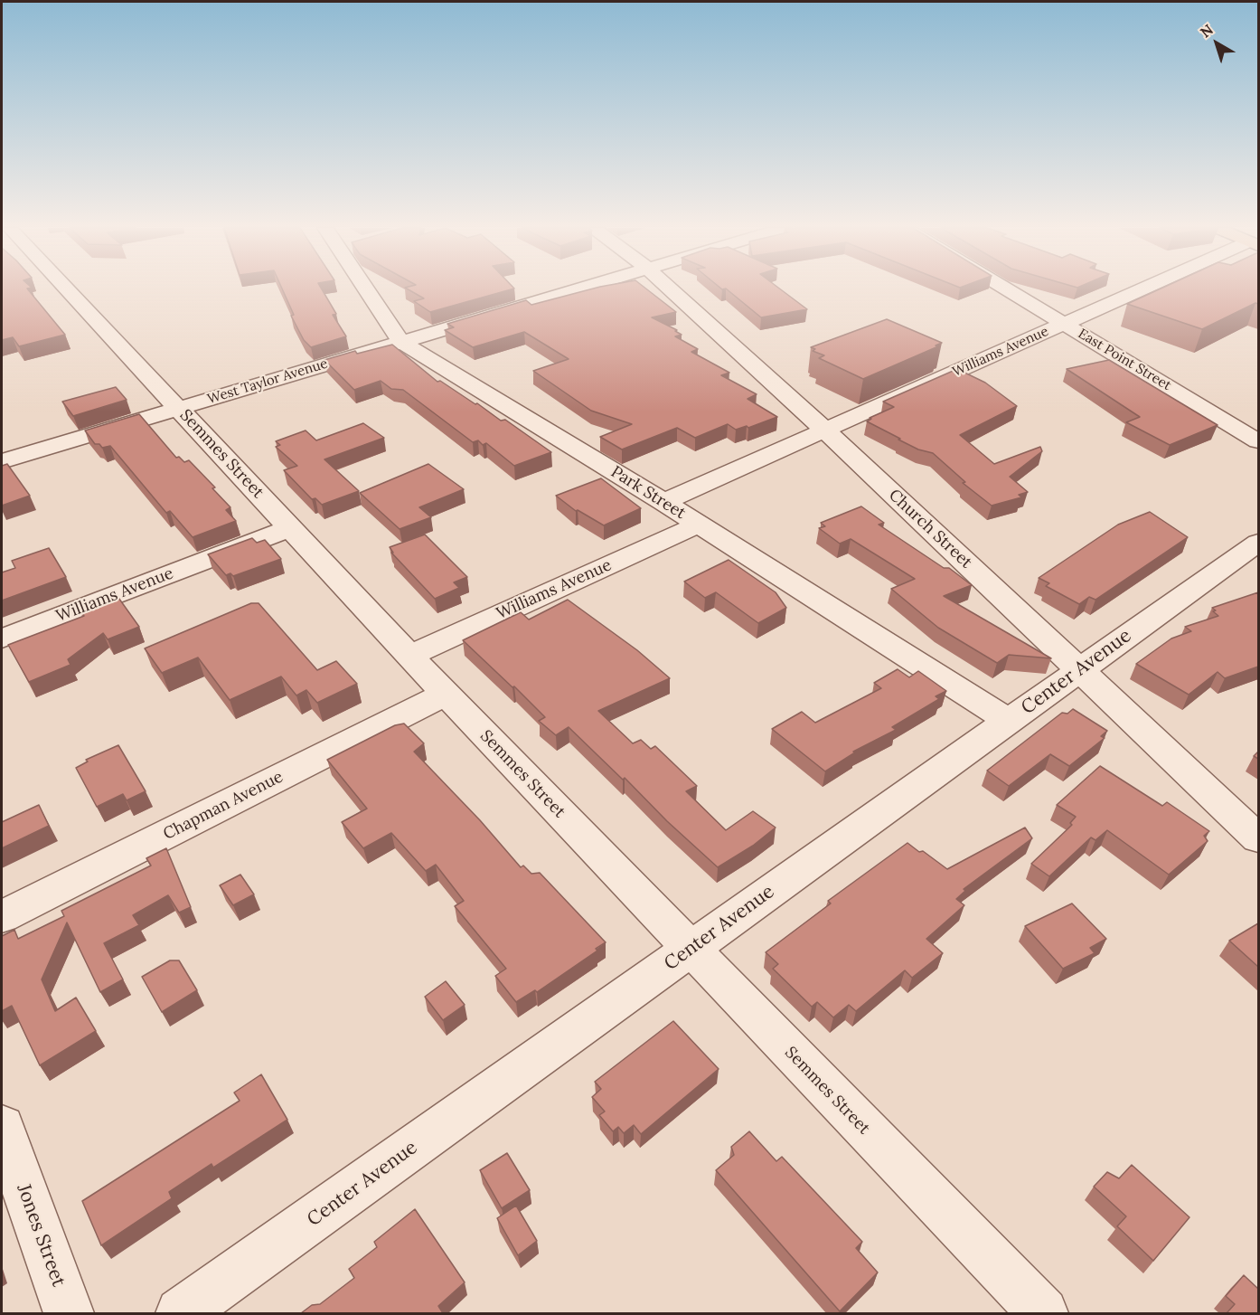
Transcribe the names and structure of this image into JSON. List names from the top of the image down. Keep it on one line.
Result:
{"streets":{"street":["Williams Avenue","East Point Street","West Taylor Avenue","Semmes Street","Park Street","Church Street","Center Avenue","Chapman Avenue","Jones Street"]},"crossings":[["Williams Avenue","East Point Street"],["Williams Avenue","Semmes Street"],["Williams Avenue","Park Street"],["Williams Avenue","Church Street"],["West Taylor Avenue","Semmes Street"],["West Taylor Avenue","Park Street"],["Semmes Street","Center Avenue"],["Semmes Street","Chapman Avenue"],["Park Street","Center Avenue"],["Church Street","Center Avenue"]],"north":"top left"}
